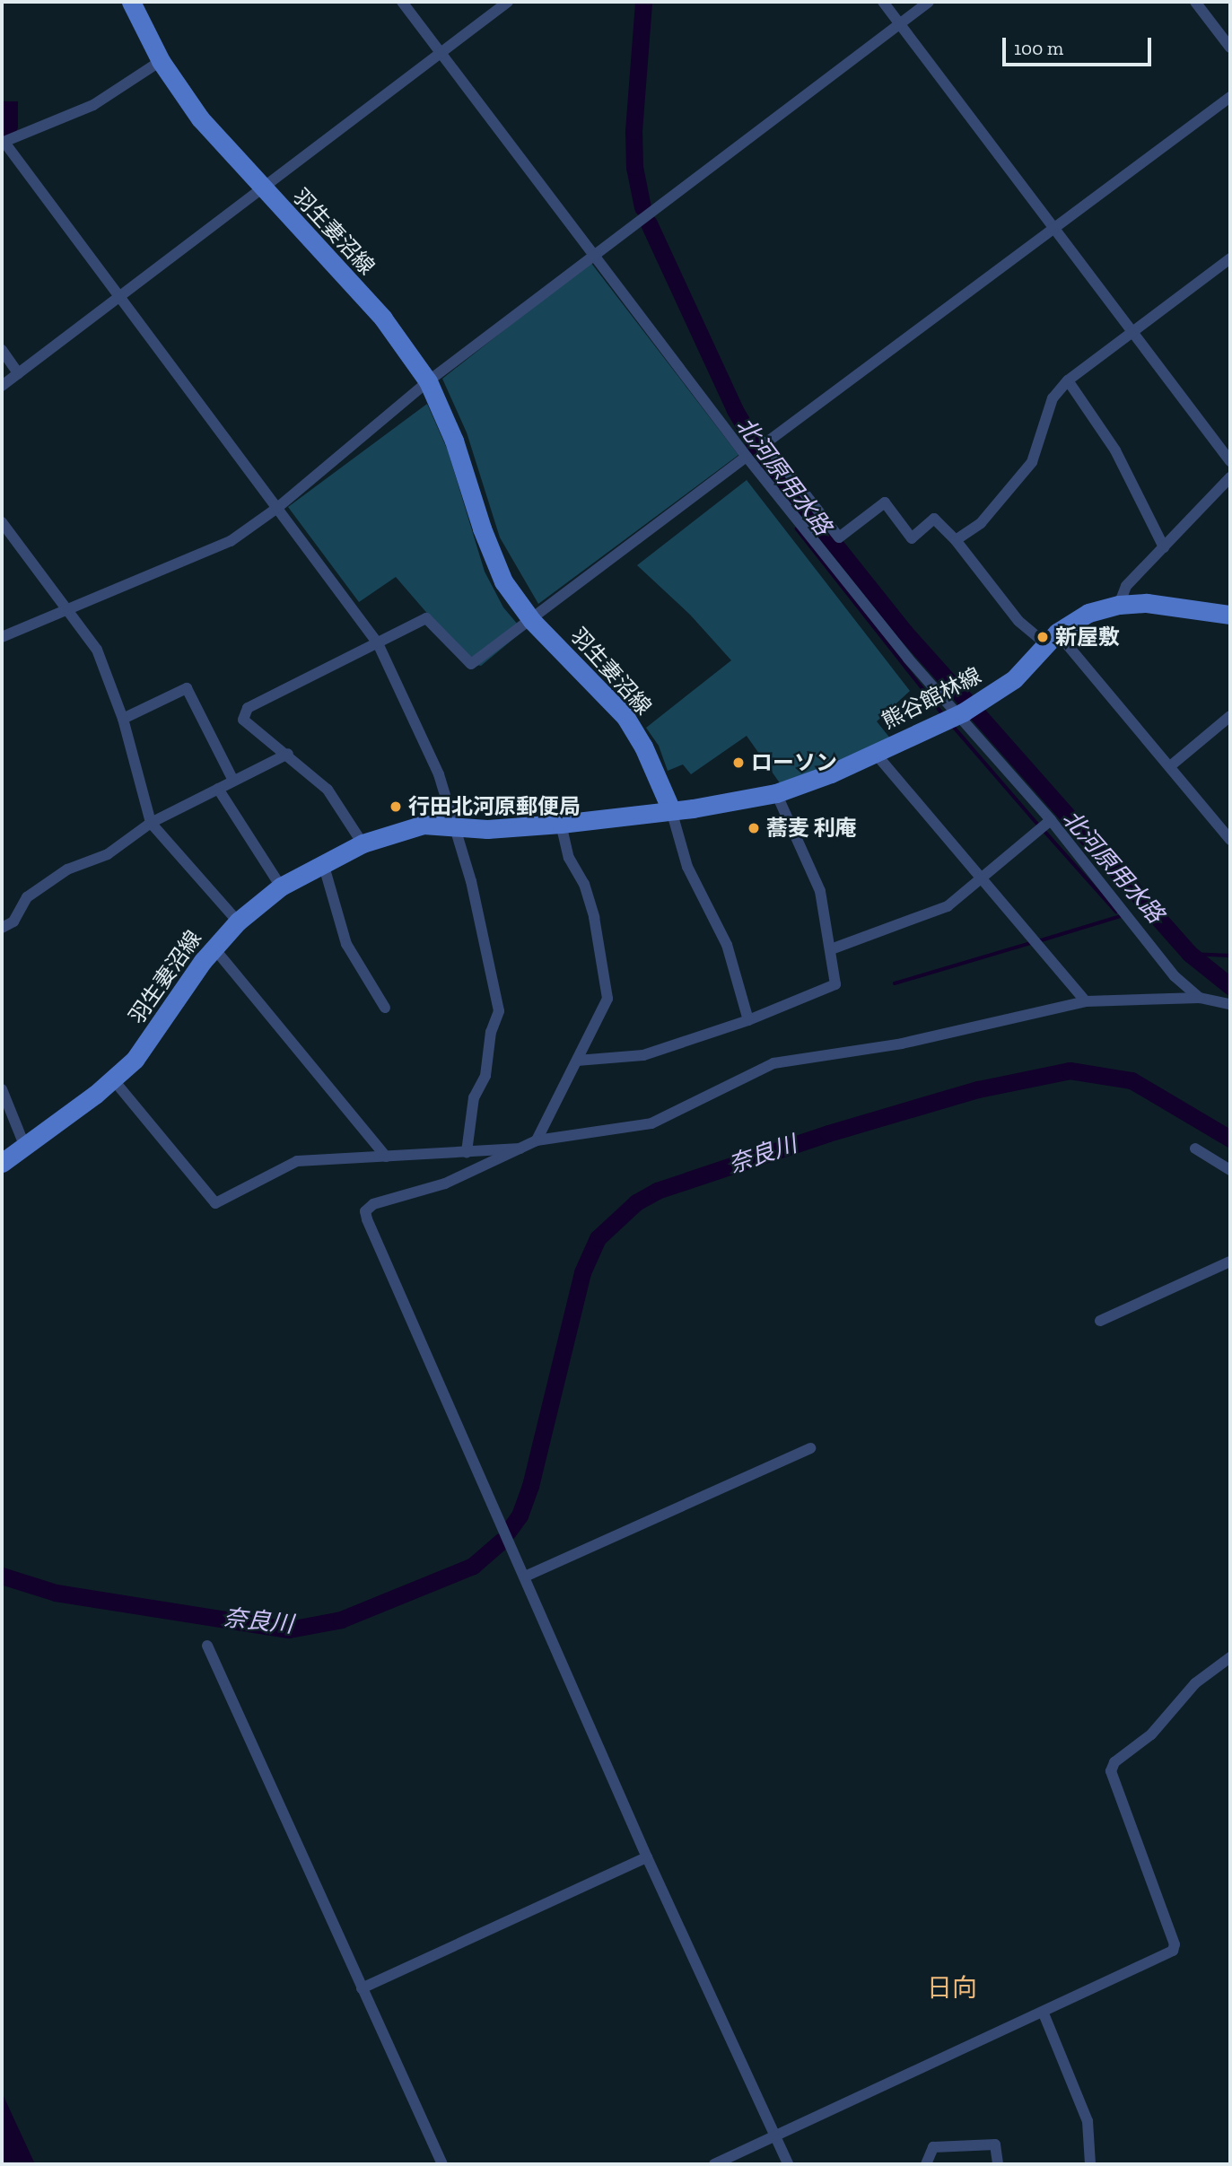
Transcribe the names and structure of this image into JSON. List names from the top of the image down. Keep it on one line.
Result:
{"streets":{"main road":["羽生妻沼線","熊谷館林線"]},"crossings":[["羽生妻沼線","熊谷館林線"]],"districts":["日向"],"water":["北河原用水路","奈良川"],"places":["新屋敷","ローソン","行田北河原郵便局","蕎麦 利庵"],"scale_bar":"100 m"}
